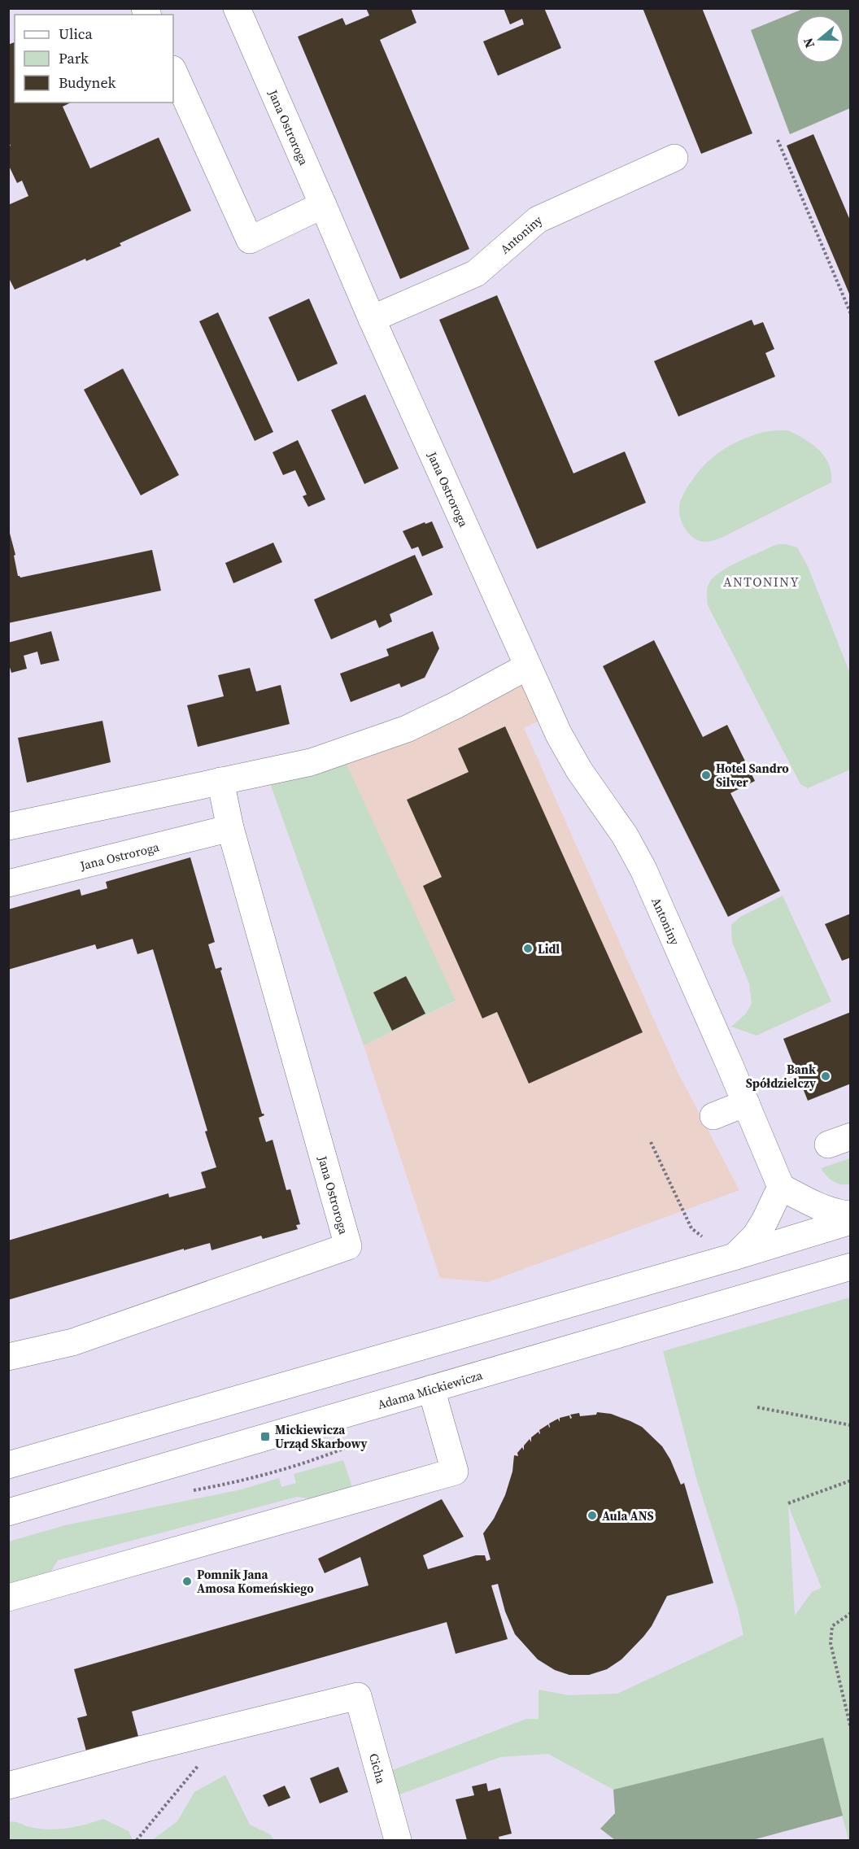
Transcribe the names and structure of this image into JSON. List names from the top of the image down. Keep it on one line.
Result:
{"streets":{"street":["Jana Ostroroga","Antoniny","Adama Mickiewicza","Cicha"]},"crossings":[["Jana Ostroroga","Antoniny"]],"districts":["ANTONINY"],"places":{"other":["Hotel Sandro Silver","Lidl","Bank Spółdzielczy","Aula ANS","Pomnik Jana Amosa Komeńskiego"],"transit":["Mickiewicza Urząd Skarbowy"]},"legend":["Ulica","Park","Budynek"],"north":"left"}
